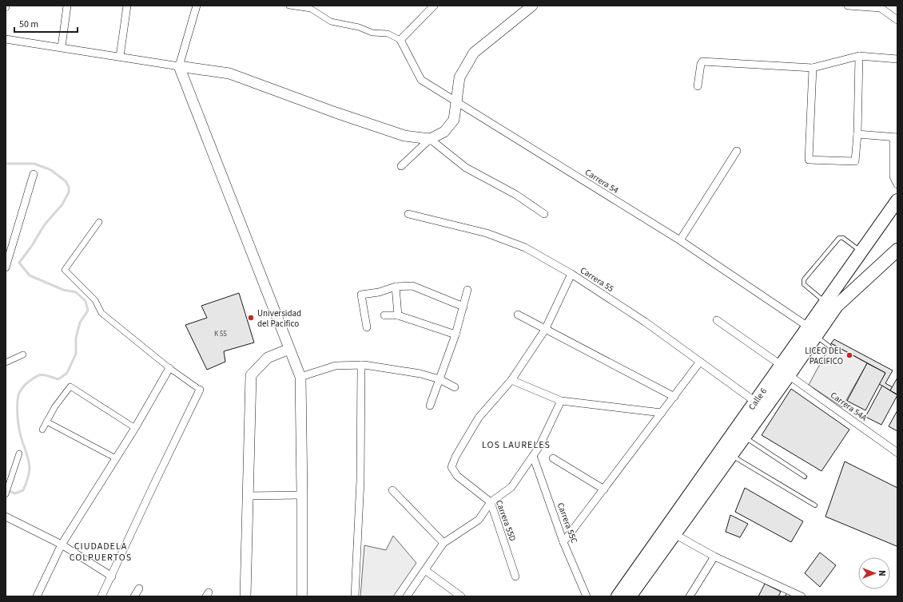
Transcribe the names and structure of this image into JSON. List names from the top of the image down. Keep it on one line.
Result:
{"streets":{"highway":["Calle 6"],"street":["Carrera 54","Carrera 55","Carrera 54A","Carrera 55D","Carrera 55C"]},"crossings":[["Carrera 54","Calle 6"],["Carrera 55","Calle 6"],["Calle 6","Carrera 54A"]],"districts":["LOS LAURELES","CIUDADELA COLPUERTOS"],"places":["Universidad del Pacifico","LICEO DEL PACIFICO"],"house_numbers":["K 55"],"scale_bar":"50 m","north":"right"}
